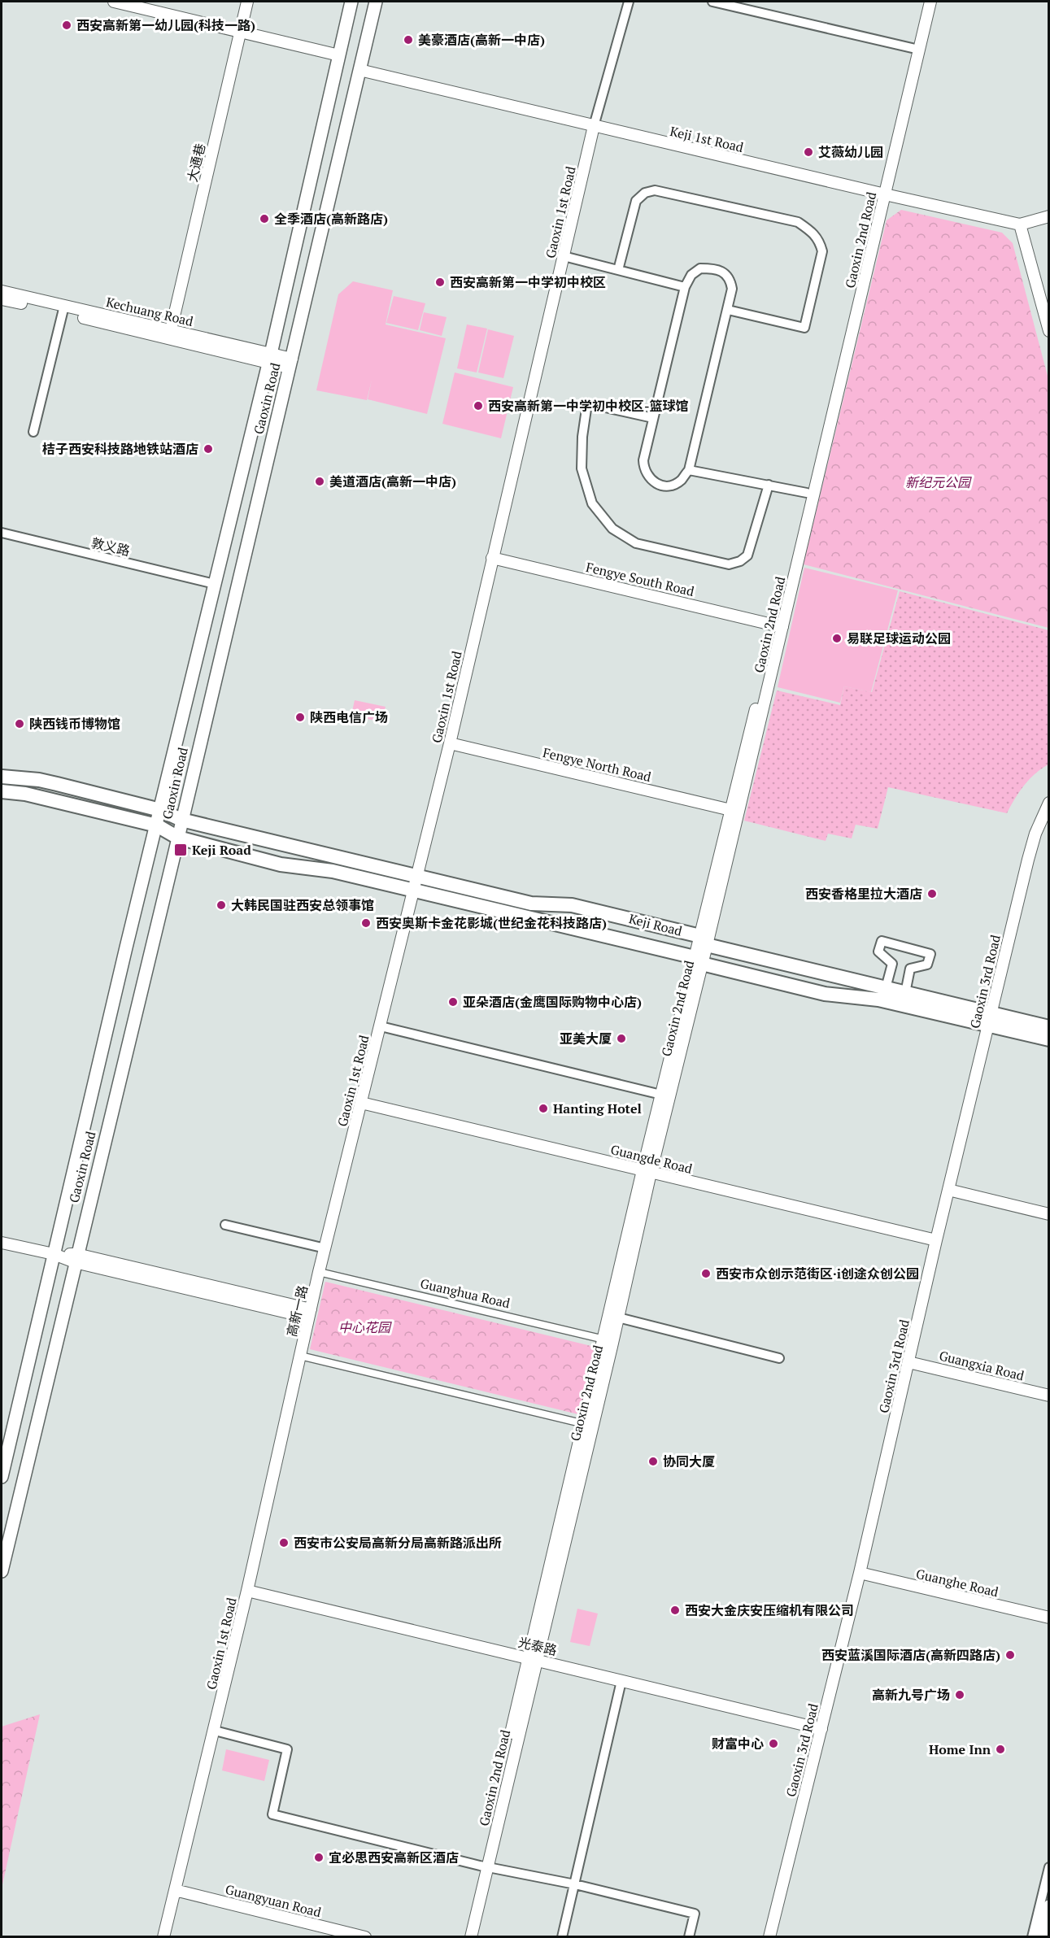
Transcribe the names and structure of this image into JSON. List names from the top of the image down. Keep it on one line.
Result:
{"streets":{"main road":["Gaoxin Road","Keji Road"],"street":["Keji 1st Road","大通巷","Gaoxin 1st Road","Gaoxin 2nd Road","Kechuang Road","敦义路","Fengye South Road","Fengye North Road","Gaoxin 3rd Road","Guangde Road","Guanghua Road","高新一路","Guangxia Road","Guanghe Road","光泰路","Guangyuan Road"]},"crossings":[["Keji 1st Road","Gaoxin 1st Road"],["Keji 1st Road","Gaoxin 2nd Road"],["Keji 1st Road","Gaoxin Road"],["大通巷","Kechuang Road"],["Gaoxin 1st Road","Fengye South Road"],["Gaoxin 1st Road","Fengye North Road"],["Gaoxin 1st Road","Keji Road"],["Gaoxin 1st Road","Guangde Road"],["Gaoxin 1st Road","Guanghua Road"],["Gaoxin 1st Road","高新一路"],["Gaoxin 1st Road","光泰路"],["Gaoxin 1st Road","Guangyuan Road"],["Gaoxin 2nd Road","Fengye South Road"],["Gaoxin 2nd Road","Fengye North Road"],["Gaoxin 2nd Road","Keji Road"],["Gaoxin 2nd Road","Guangde Road"],["Gaoxin 2nd Road","Guanghua Road"],["Gaoxin 2nd Road","光泰路"],["Kechuang Road","Gaoxin Road"],["Gaoxin Road","敦义路"],["Gaoxin Road","Keji Road"],["Keji Road","Gaoxin 3rd Road"],["Gaoxin 3rd Road","Guangde Road"],["Gaoxin 3rd Road","Guangxia Road"],["Gaoxin 3rd Road","Guanghe Road"],["Gaoxin 3rd Road","光泰路"],["Guanghua Road","高新一路"]],"parks":["新纪元公园","中心花园"],"places":{"other":["西安高新第一幼儿园(科技一路)","美豪酒店(高新一中店)","艾薇幼儿园","全季酒店(高新路店)","西安高新第一中学初中校区","西安高新第一中学初中校区-篮球馆","桔子西安科技路地铁站酒店","美道酒店(高新一中店)","易联足球运动公园","陕西电信广场","陕西钱币博物馆","西安香格里拉大酒店","大韩民国驻西安总领事馆","西安奥斯卡金花影城(世纪金花科技路店)","亚朵酒店(金鹰国际购物中心店)","亚美大厦","Hanting Hotel","西安市众创示范街区·i创途众创公园","协同大厦","西安市公安局高新分局高新路派出所","西安大金庆安压缩机有限公司","西安蓝溪国际酒店(高新四路店)","高新九号广场","财富中心","Home Inn","宜必思西安高新区酒店"],"transit":["Keji Road"]}}
